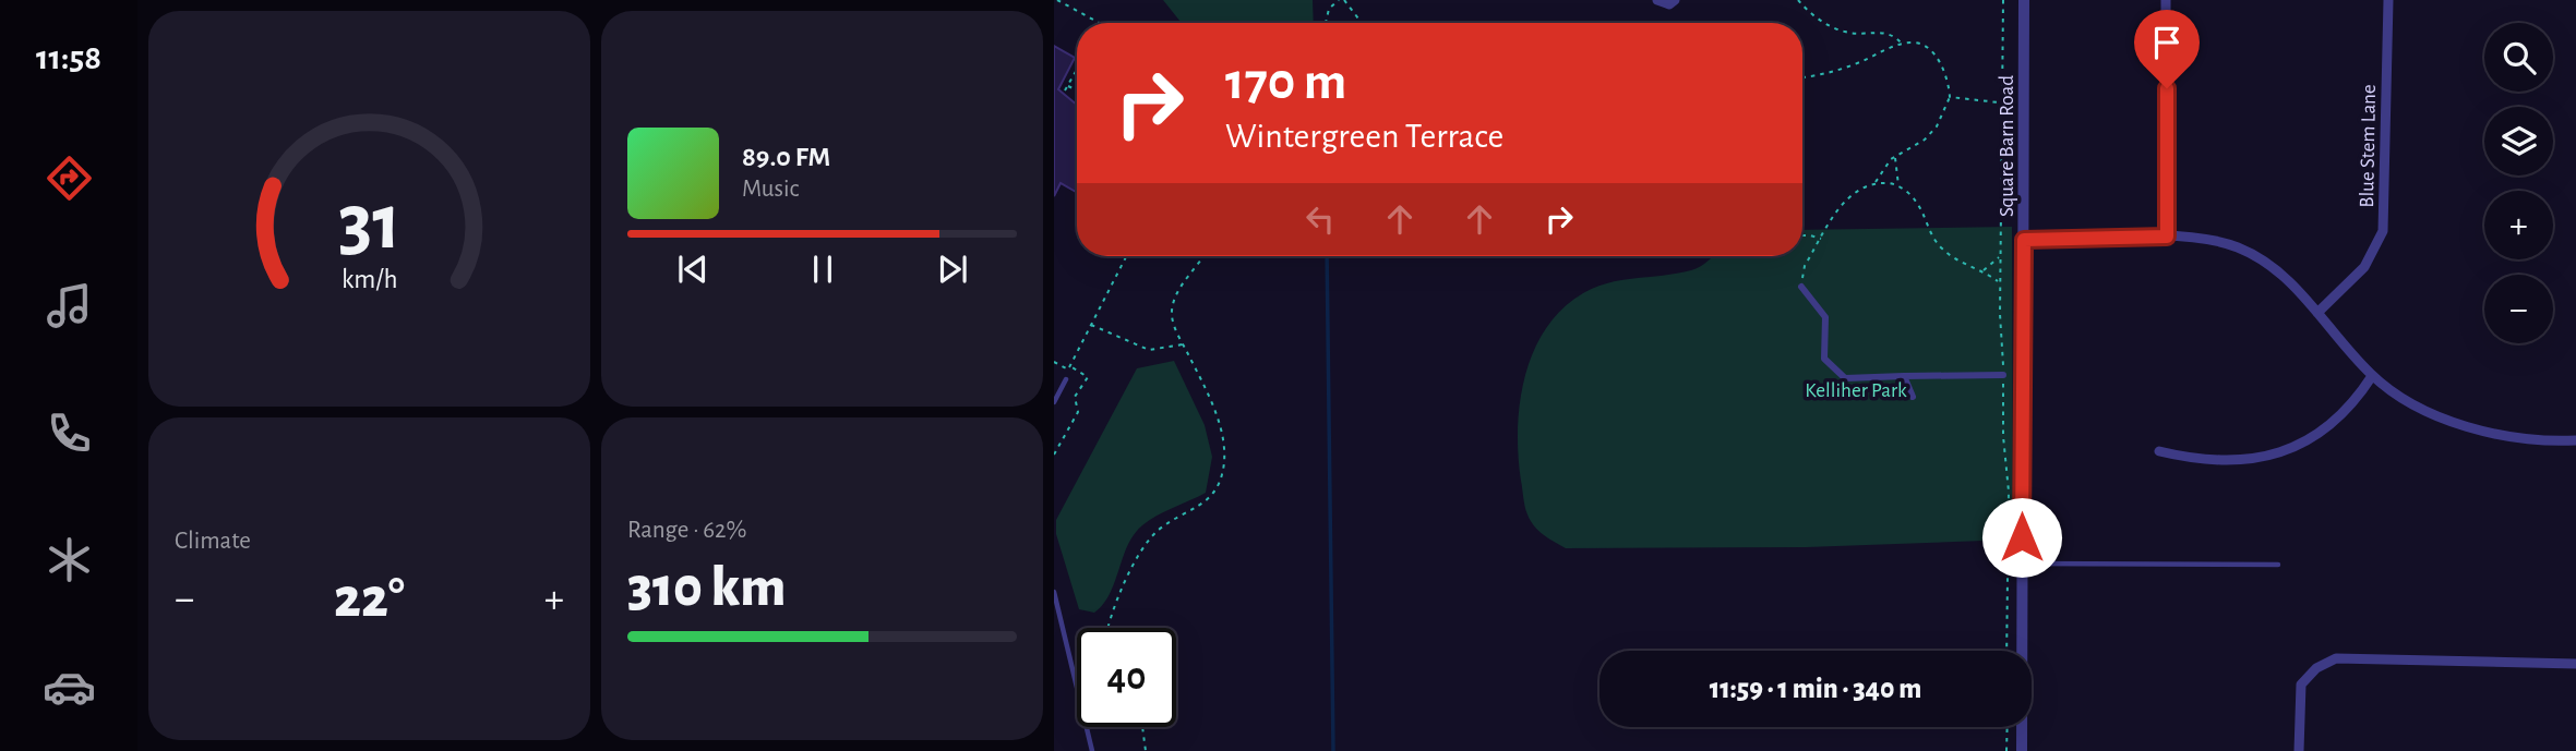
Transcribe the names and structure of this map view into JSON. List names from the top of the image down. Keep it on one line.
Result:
{"streets":{"street":["Square Barn Road","Blue Stem Lane"]},"parks":["Kelliher Park"],"page":{"tabs":"11:58","map_buttons":["+","−"],"turn":["170 m","Wintergreen Terrace"],"song":["89.0 FM","Music"],"tile":["Climate",["Range · 62%","310 km"]],"heat":["−","22°","+"],"limit":"40","trip":"11:59 · 1 min · 340 m","gauge":["31","km/h"]}}
